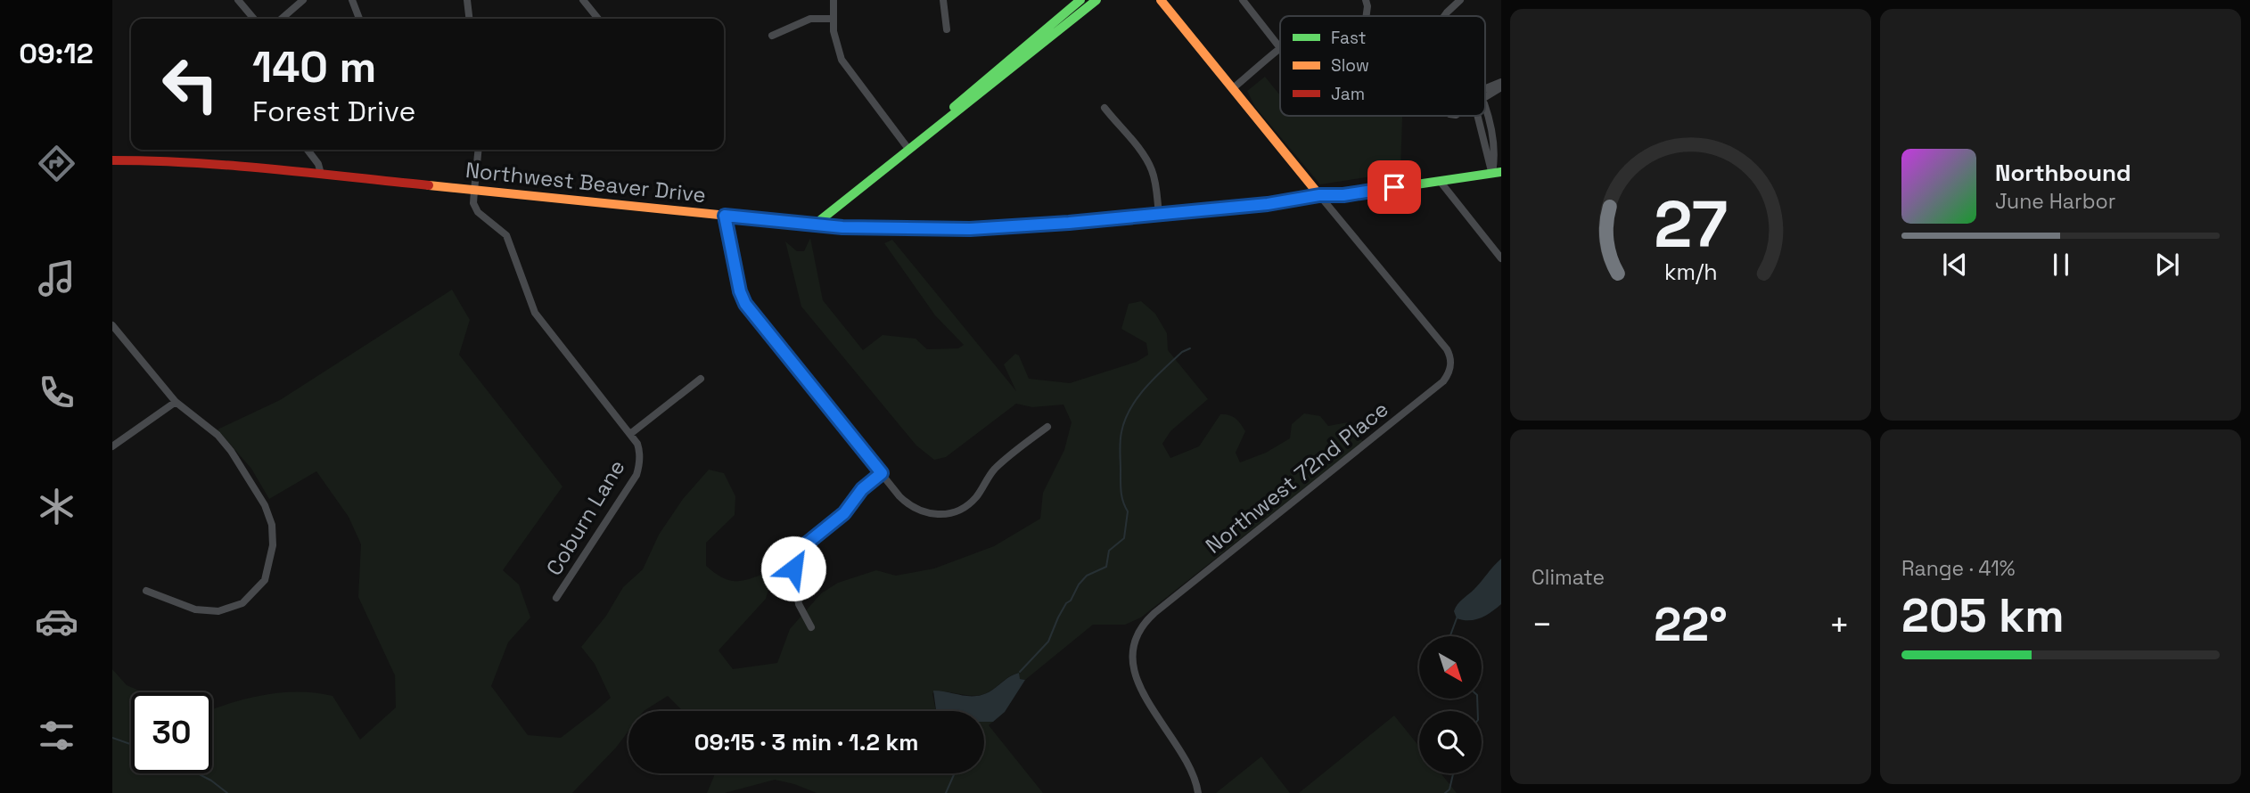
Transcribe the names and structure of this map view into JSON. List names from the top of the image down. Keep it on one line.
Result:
{"streets":{"main road":["Northwest Beaver Drive"],"street":["Northwest 72nd Place","Coburn Lane"]},"crossings":[["Northwest Beaver Drive","Northwest 72nd Place"],["Northwest Beaver Drive","Coburn Lane"]],"legend":["Fast","Slow","Jam"],"north":"bottom right","page":{"tabs":"09:12","turn":["140 m","Forest Drive"],"song":["Northbound","June Harbor"],"tile":["Climate",["Range · 41%","205 km"]],"heat":["−","22°","+"],"limit":"30","trip":"09:15 · 3 min · 1.2 km","gauge":["27","km/h"]}}
